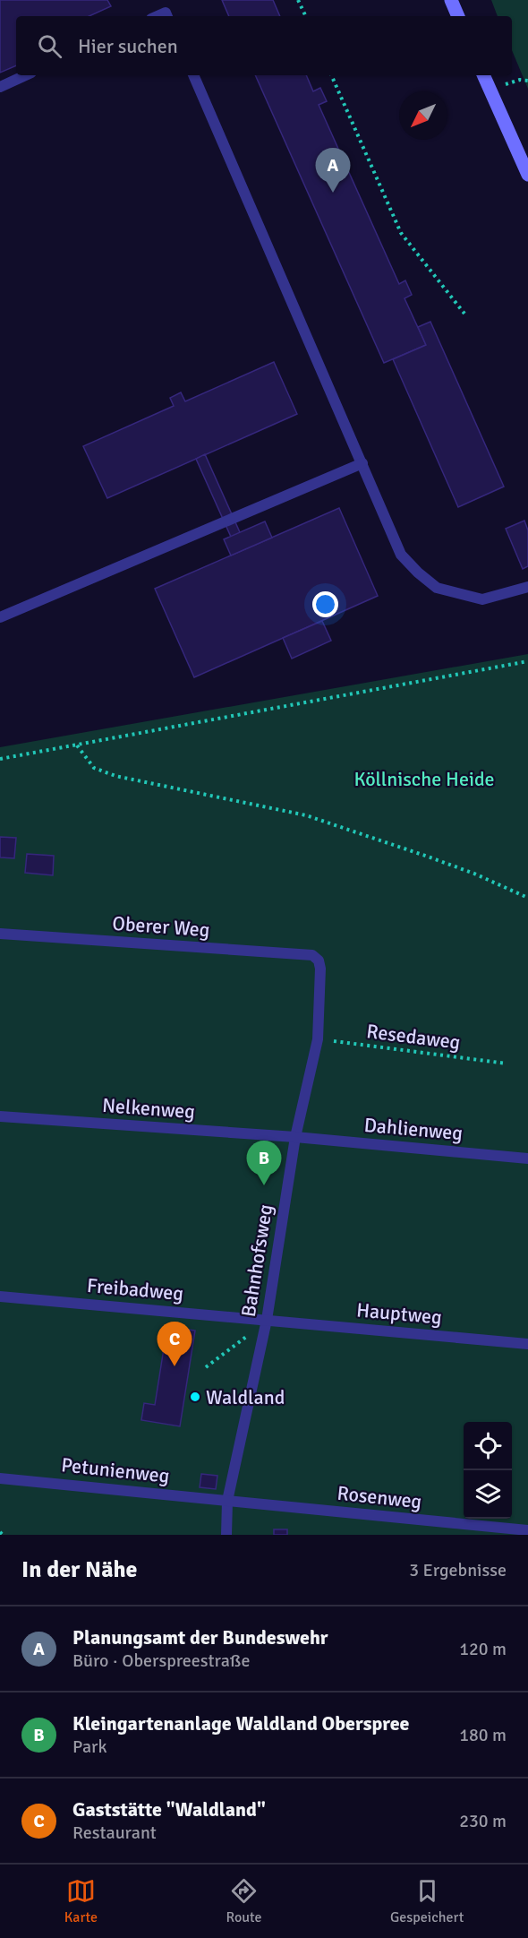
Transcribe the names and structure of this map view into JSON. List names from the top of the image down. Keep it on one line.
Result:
{"streets":{"lane":["Oberer Weg","Nelkenweg","Dahlienweg","Bahnhofsweg","Freibadweg","Hauptweg","Petunienweg","Rosenweg"],"path":["Resedaweg"]},"crossings":[["Oberer Weg","Bahnhofsweg"],["Resedaweg","Bahnhofsweg"],["Nelkenweg","Dahlienweg"],["Nelkenweg","Bahnhofsweg"],["Dahlienweg","Bahnhofsweg"],["Bahnhofsweg","Freibadweg"],["Bahnhofsweg","Hauptweg"],["Bahnhofsweg","Petunienweg"],["Bahnhofsweg","Rosenweg"],["Freibadweg","Hauptweg"],["Petunienweg","Rosenweg"]],"parks":["Köllnische Heide"],"places":["Waldland"],"north":"bottom left","page":{"search":"Hier suchen","pins":["A","B","C"],"heading":["In der Nähe","3 Ergebnisse"],"list":[{"mark":"A","name":"Planungsamt der Bundeswehr","note":"Büro · Oberspreestraße","value":"120 m"},{"mark":"B","name":"Kleingartenanlage Waldland Oberspree","note":"Park","value":"180 m"},{"mark":"C","name":"Gaststätte \"Waldland\"","note":"Restaurant","value":"230 m"}],"nav":["Karte","Route","Gespeichert"]}}
